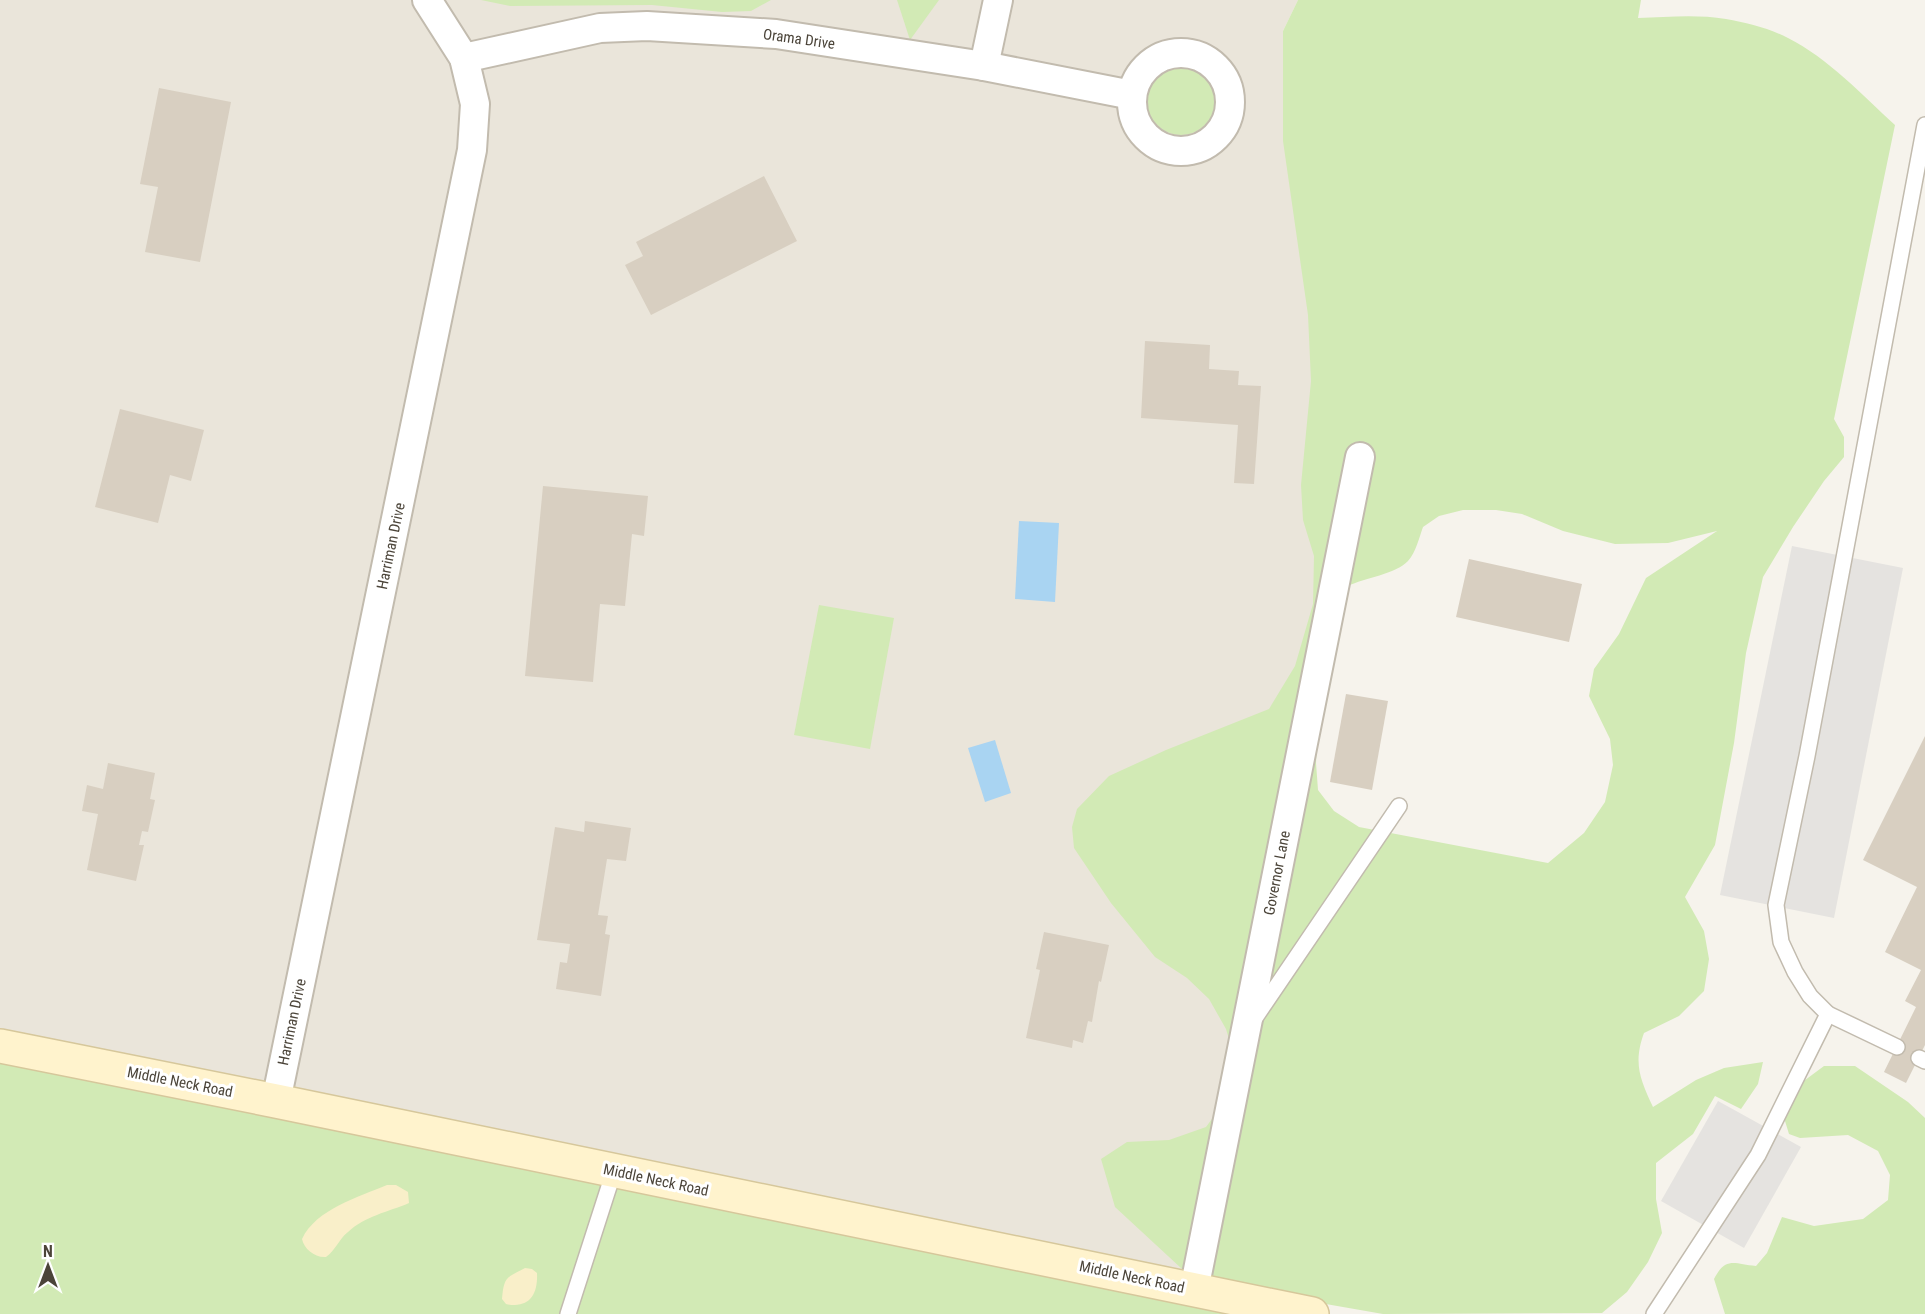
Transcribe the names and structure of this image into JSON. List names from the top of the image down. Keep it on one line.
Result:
{"streets":{"main road":["Middle Neck Road"],"street":["Orama Drive","Harriman Drive","Governor Lane"]},"crossings":[["Orama Drive","Harriman Drive"],["Harriman Drive","Middle Neck Road"],["Governor Lane","Middle Neck Road"]],"north":"top"}
